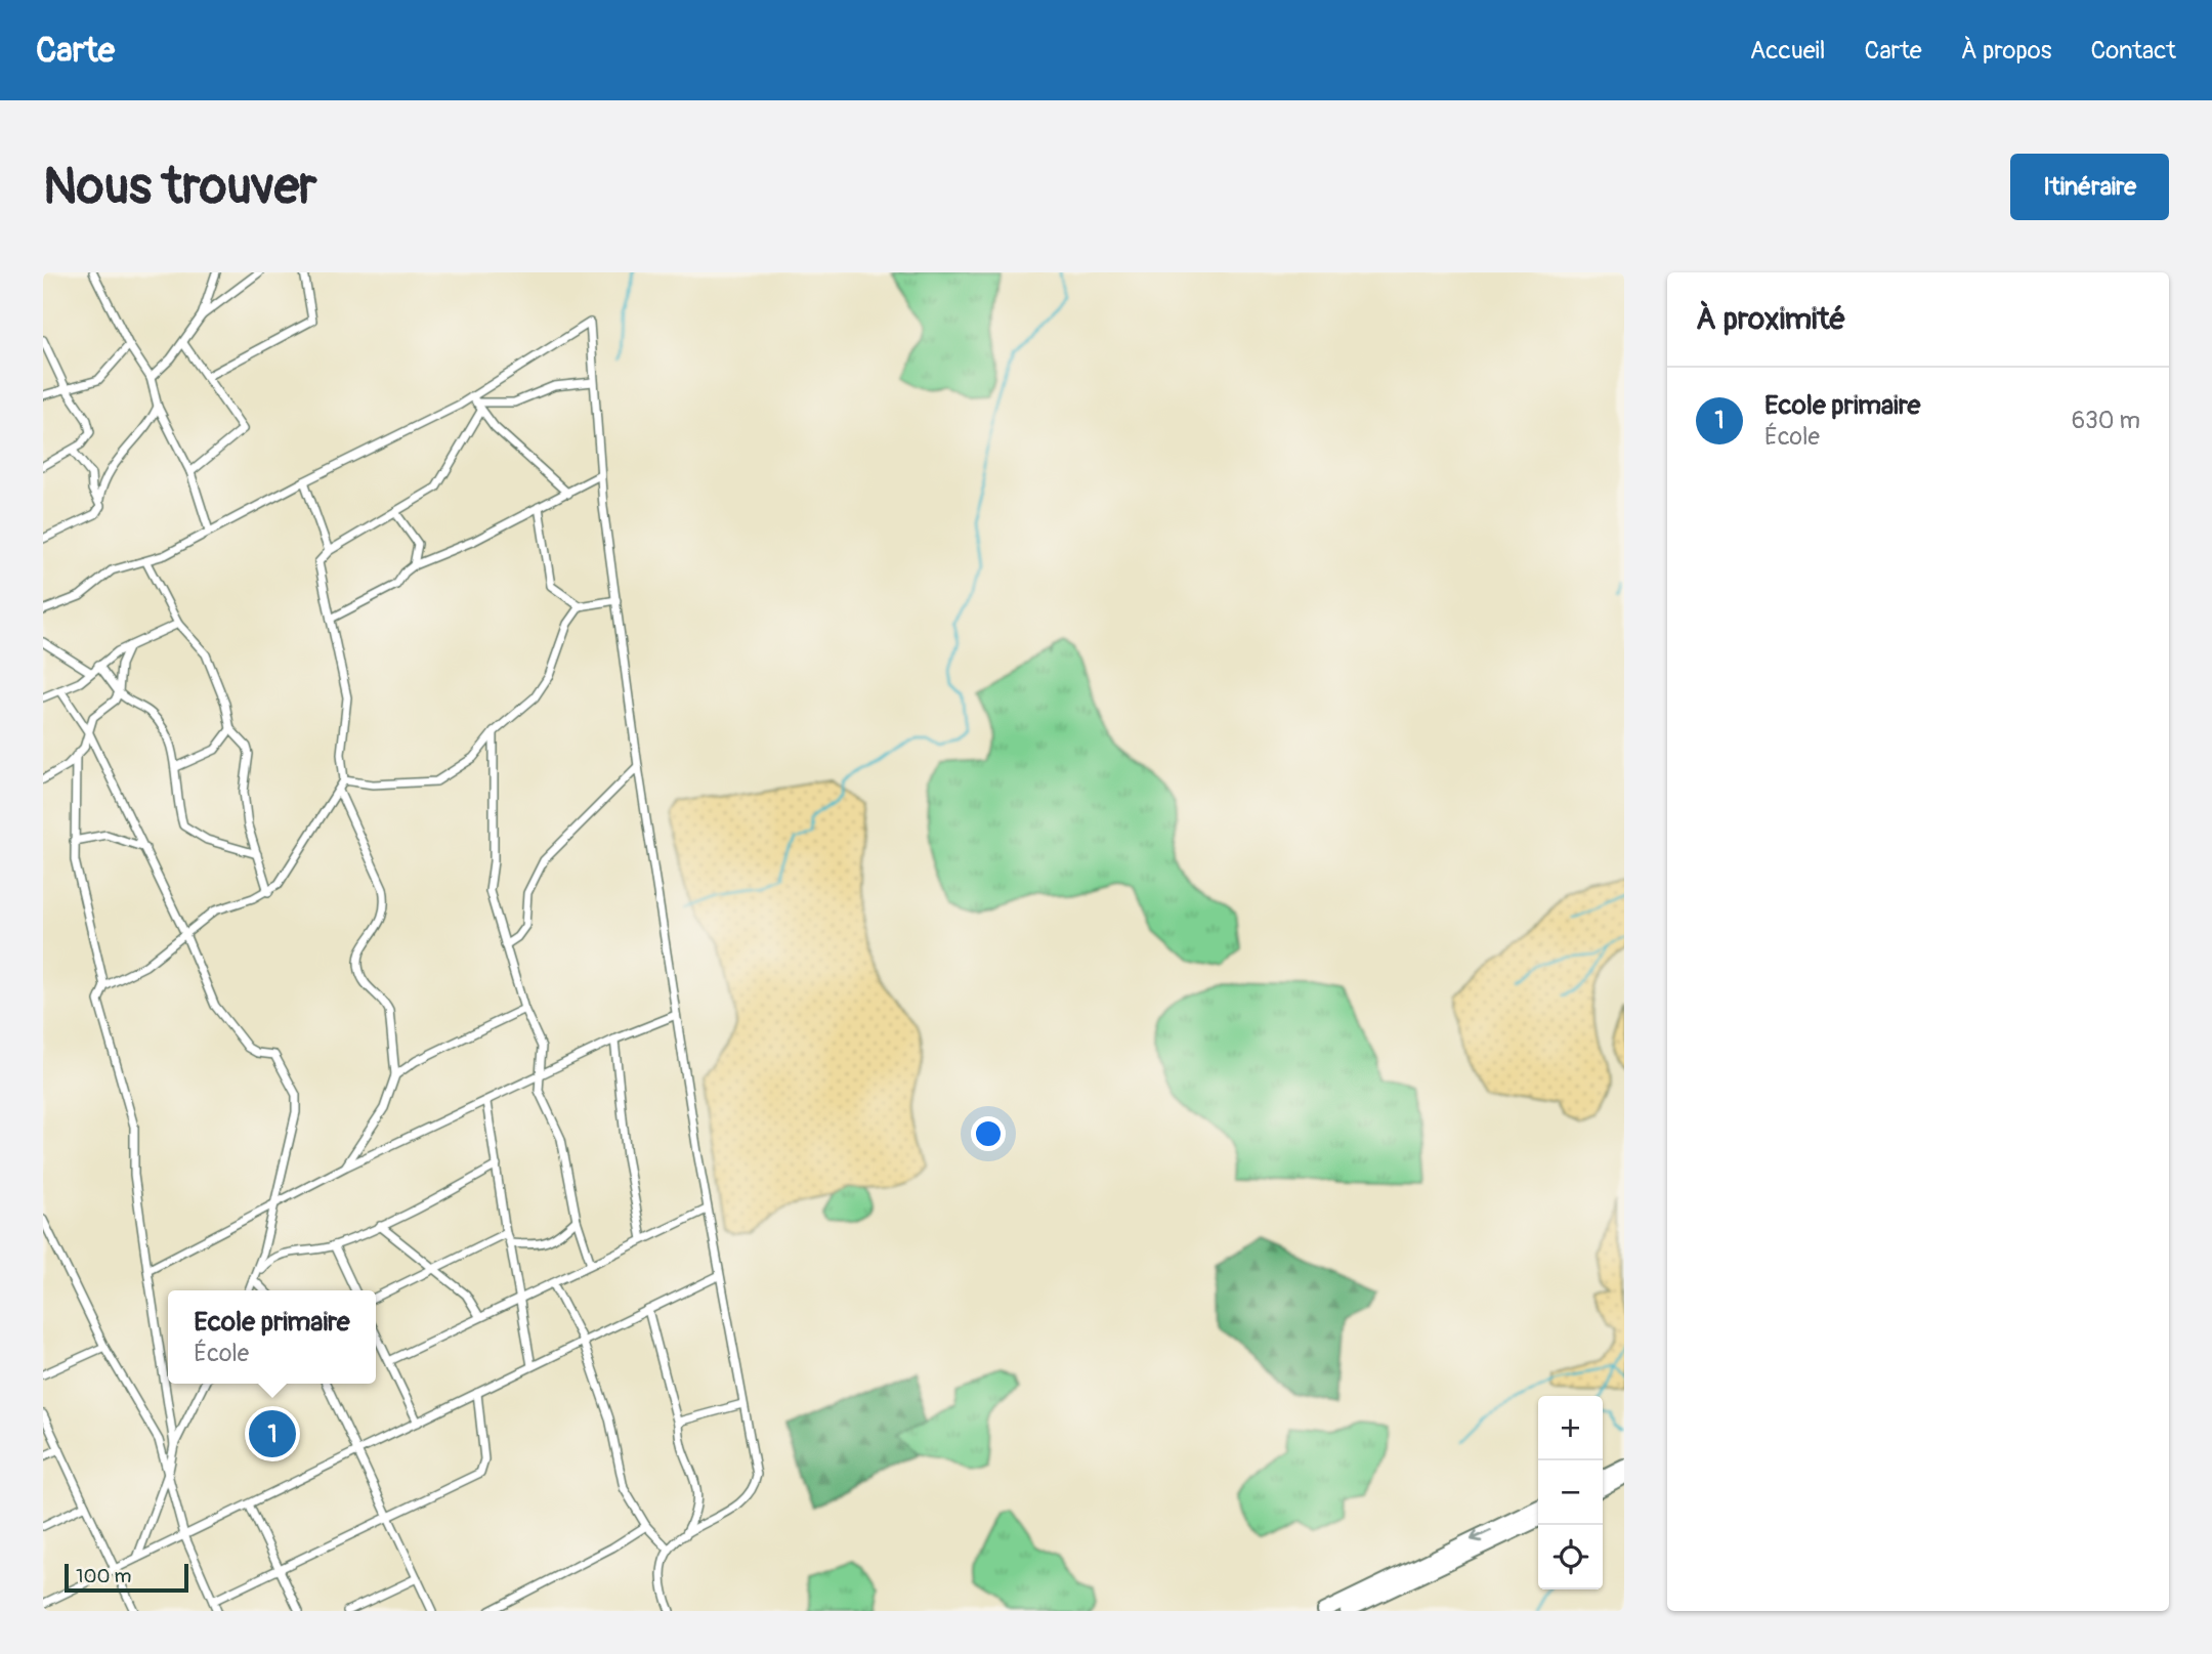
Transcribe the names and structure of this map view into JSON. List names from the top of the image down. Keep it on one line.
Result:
{"scale_bar":"100 m","page":{"header":"Carte","nav":["Accueil","Carte","À propos","Contact"],"buttons":"Itinéraire","title":"Nous trouver","heading":"À proximité","list":[{"mark":"1","name":"Ecole primaire","note":"École","value":"630 m"}],"popup":["Ecole primaire","École"],"map_buttons":["+","−"],"pins":"1","scale":"100 m"}}
